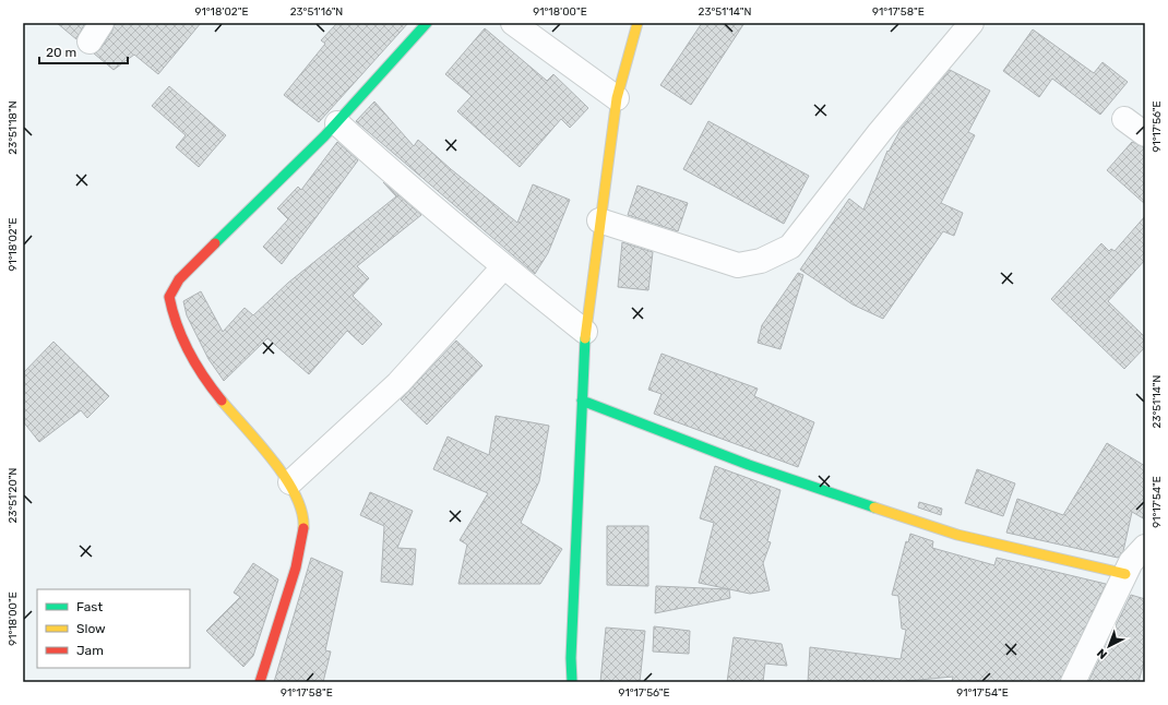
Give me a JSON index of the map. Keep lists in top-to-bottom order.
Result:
{
  "legend": ["Fast", "Slow", "Jam"],
  "scale_bar": "20 m",
  "north": "bottom left",
  "coordinates": [
    "91°18'02\"E",
    "23°51'16\"N",
    "91°18'00\"E",
    "23°51'14\"N",
    "91°17'58\"E",
    "91°17'56\"E",
    "23°51'18\"N",
    "23°51'20\"N",
    "91°17'54\"E"
  ]
}
